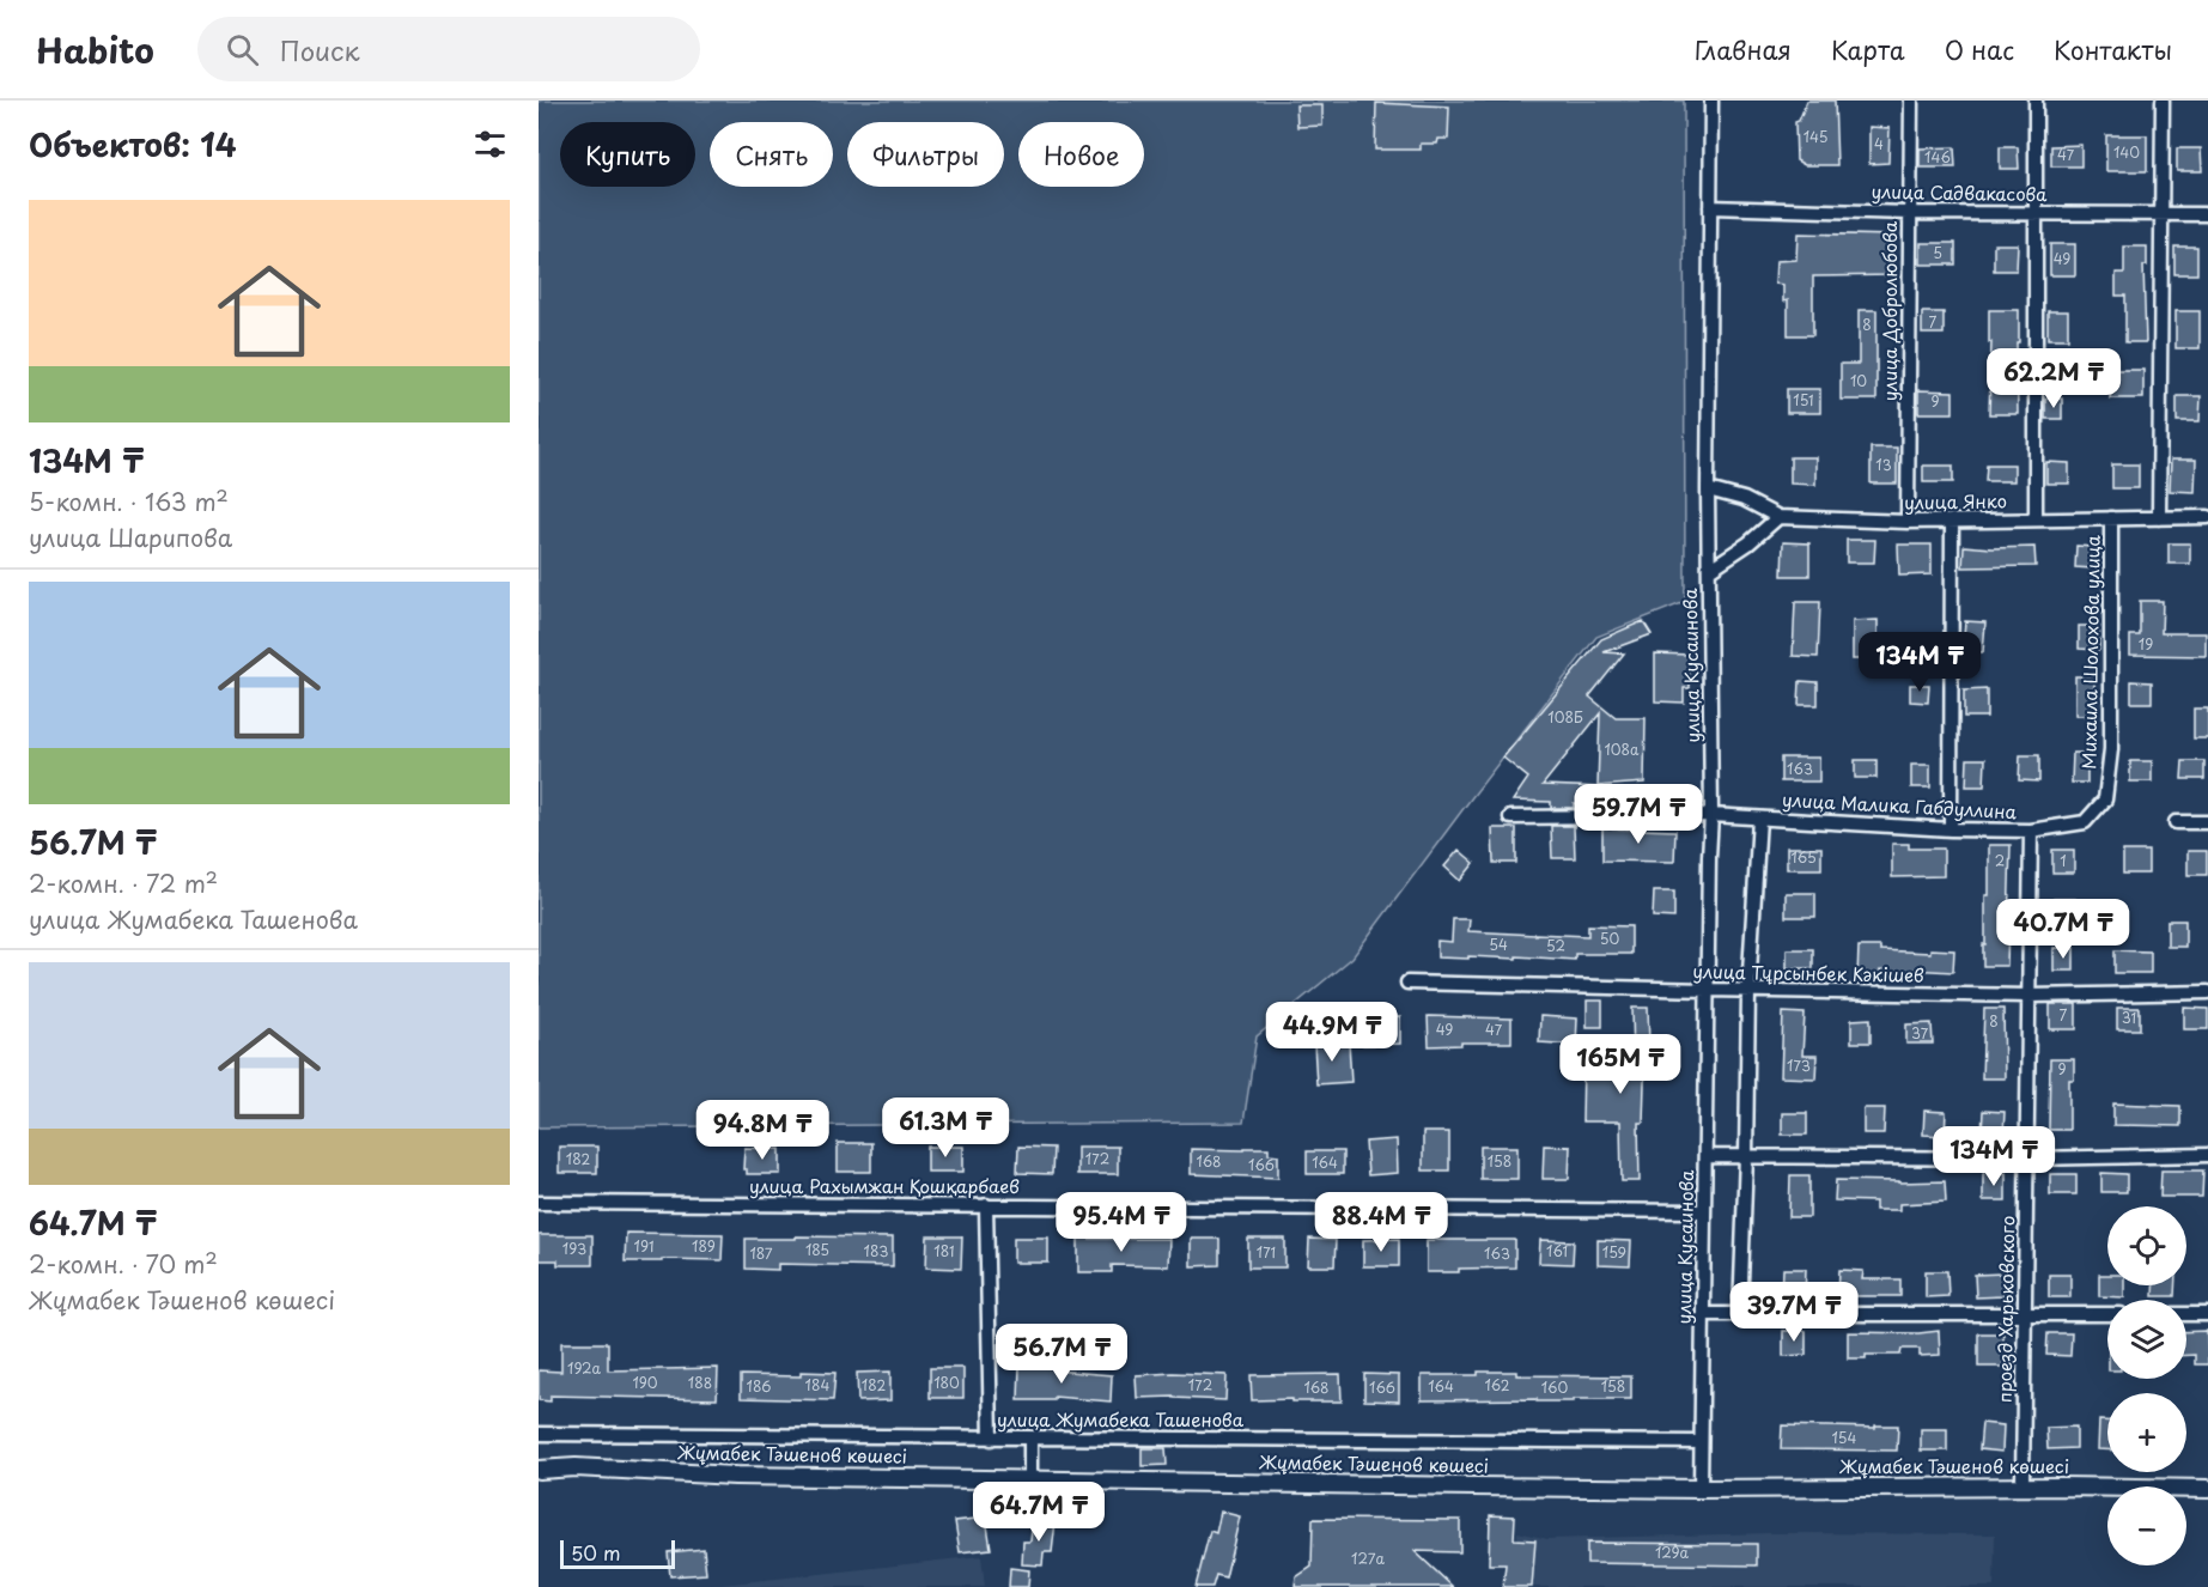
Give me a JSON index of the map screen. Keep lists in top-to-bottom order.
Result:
{
  "streets": {
    "main road": ["Жұмабек Тәшенов көшесі"],
    "street": [
      "улица Садвакасова",
      "улица Добролюбова",
      "улица Янко",
      "Михаила Шолохова улица",
      "улица Кусаинова",
      "улица Малика Габдуллина",
      "улица Тұрсынбек Кәкішев",
      "улица Рахымжан Қошқарбаев",
      "проезд Харьковского",
      "улица Жумабека Ташенова"
    ]
  },
  "crossings": [
    ["улица Садвакасова", "улица Добролюбова"],
    ["улица Садвакасова", "улица Кусаинова"],
    ["улица Добролюбова", "улица Янко"],
    ["улица Янко", "Михаила Шолохова улица"],
    ["улица Янко", "улица Кусаинова"],
    ["Михаила Шолохова улица", "улица Малика Габдуллина"],
    ["улица Кусаинова", "улица Малика Габдуллина"],
    ["улица Кусаинова", "улица Тұрсынбек Кәкішев"],
    ["улица Кусаинова", "улица Рахымжан Қошқарбаев"],
    ["улица Кусаинова", "улица Жумабека Ташенова"],
    ["улица Кусаинова", "Жұмабек Тәшенов көшесі"],
    ["улица Малика Габдуллина", "проезд Харьковского"],
    ["улица Тұрсынбек Кәкішев", "проезд Харьковского"],
    ["проезд Харьковского", "Жұмабек Тәшенов көшесі"]
  ],
  "house_numbers": [
    "145",
    "4",
    "140",
    "47",
    "146",
    "5",
    "49",
    "7",
    "8",
    "10",
    "151",
    "9",
    "13",
    "19",
    "108Б",
    "108а",
    "163",
    "165",
    "2",
    "1",
    "50",
    "54",
    "52",
    "7",
    "31",
    "8",
    "49",
    "47",
    "37",
    "173",
    "9",
    "182",
    "172",
    "168",
    "158",
    "164",
    "166",
    "191",
    "189",
    "193",
    "185",
    "183",
    "181",
    "161",
    "171",
    "159",
    "187",
    "163",
    "192а",
    "190",
    "188",
    "180",
    "184",
    "182",
    "172",
    "162",
    "186",
    "164",
    "158",
    "168",
    "166",
    "160",
    "154",
    "129а",
    "127а"
  ],
  "scale_bar": "50 m",
  "page": {
    "header": "Habito",
    "search": "Поиск",
    "nav": [
      "Главная",
      "Карта",
      "О нас",
      "Контакты"
    ],
    "heading": "Объектов: 14",
    "chip": [
      "Купить",
      "Снять",
      "Фильтры",
      "Новое"
    ],
    "list": [
      {
        "name": "134M ₸",
        "note": "5-комн. · 163 m² · улица Шарипова"
      },
      {
        "name": "56.7M ₸",
        "note": "2-комн. · 72 m² · улица Жумабека Ташенова"
      },
      {
        "name": "64.7M ₸",
        "note": "2-комн. · 70 m² · Жұмабек Тәшенов көшесі"
      }
    ],
    "price": [
      "62.2M ₸",
      "134M ₸",
      "59.7M ₸",
      "40.7M ₸",
      "44.9M ₸",
      "165M ₸",
      "61.3M ₸",
      "94.8M ₸",
      "134M ₸",
      "95.4M ₸",
      "88.4M ₸",
      "39.7M ₸",
      "56.7M ₸",
      "64.7M ₸"
    ],
    "map_buttons": ["+", "−"],
    "scale": "50 m"
  }
}
